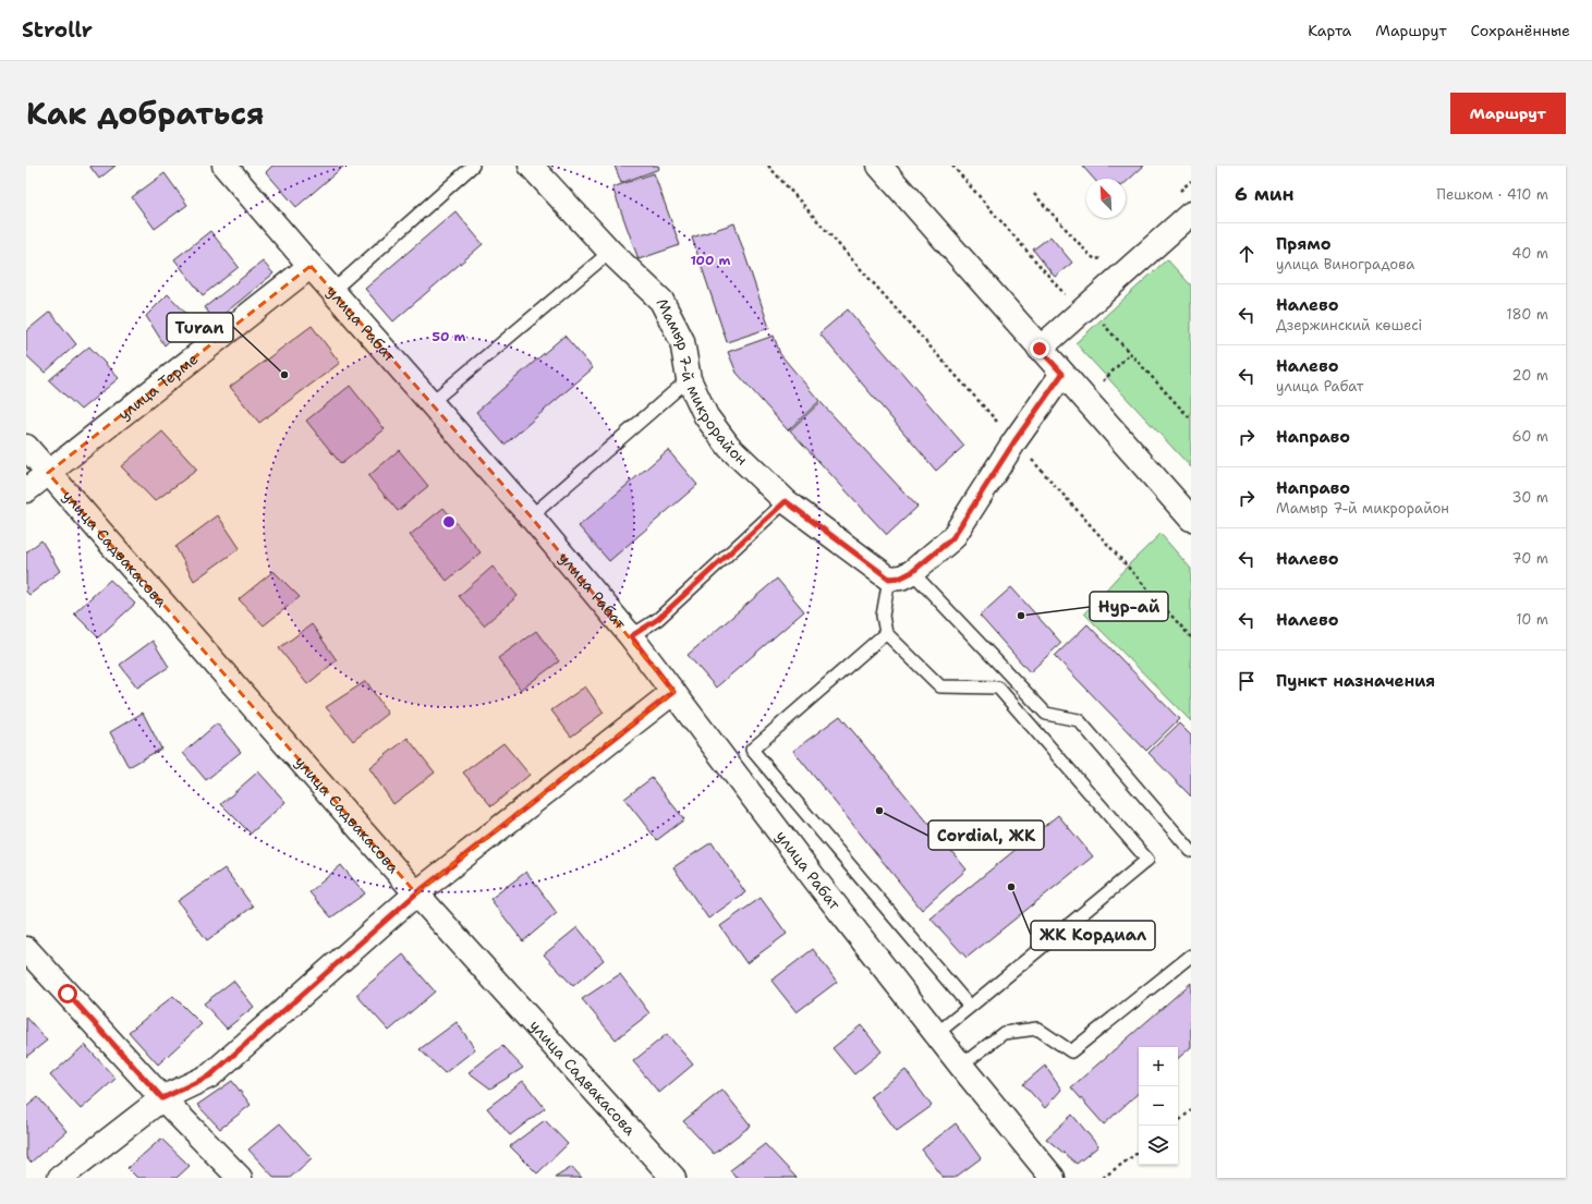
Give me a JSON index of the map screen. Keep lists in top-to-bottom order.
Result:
{
  "streets": {
    "street": [
      "улица Рабат",
      "Мамыр 7-й микрорайон",
      "улица Терме",
      "улица Садвакасова"
    ]
  },
  "crossings": [
    ["улица Рабат", "улица Терме"],
    ["улица Терме", "улица Садвакасова"]
  ],
  "places": [
    "Turan",
    "Нур-ай",
    "Cordial, ЖК",
    "ЖК Кордиал"
  ],
  "north": "top left",
  "page": {
    "header": "Strollr",
    "nav": ["Карта", "Маршрут", "Сохранённые"],
    "title": "Как добраться",
    "buttons": "Маршрут",
    "heading": ["6 мин", "Пешком · 410 m"],
    "list": [
      ["Прямо", "улица Виноградова", "40 m"],
      ["Налево", "Дзержинский көшесі", "180 m"],
      ["Налево", "улица Рабат", "20 m"],
      ["Направо", "60 m"],
      ["Направо", "Мамыр 7-й микрорайон", "30 m"],
      ["Налево", "70 m"],
      ["Налево", "10 m"],
      "Пункт назначения"
    ],
    "map_buttons": ["+", "−"]
  },
  "rings": ["100 m", "50 m"]
}
